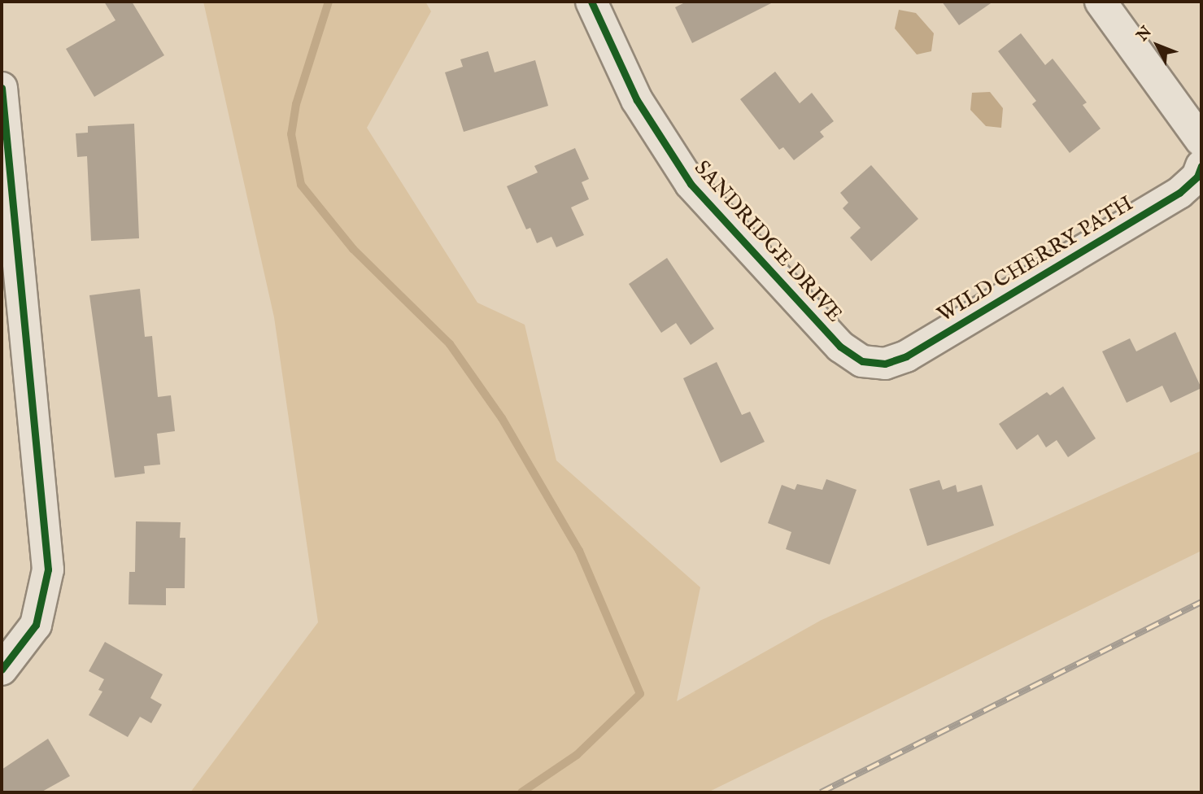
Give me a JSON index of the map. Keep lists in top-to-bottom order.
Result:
{
  "streets": {
    "street": ["SANDRIDGE DRIVE", "WILD CHERRY PATH"]
  },
  "crossings": [
    ["SANDRIDGE DRIVE", "WILD CHERRY PATH"]
  ],
  "north": "top left"
}
